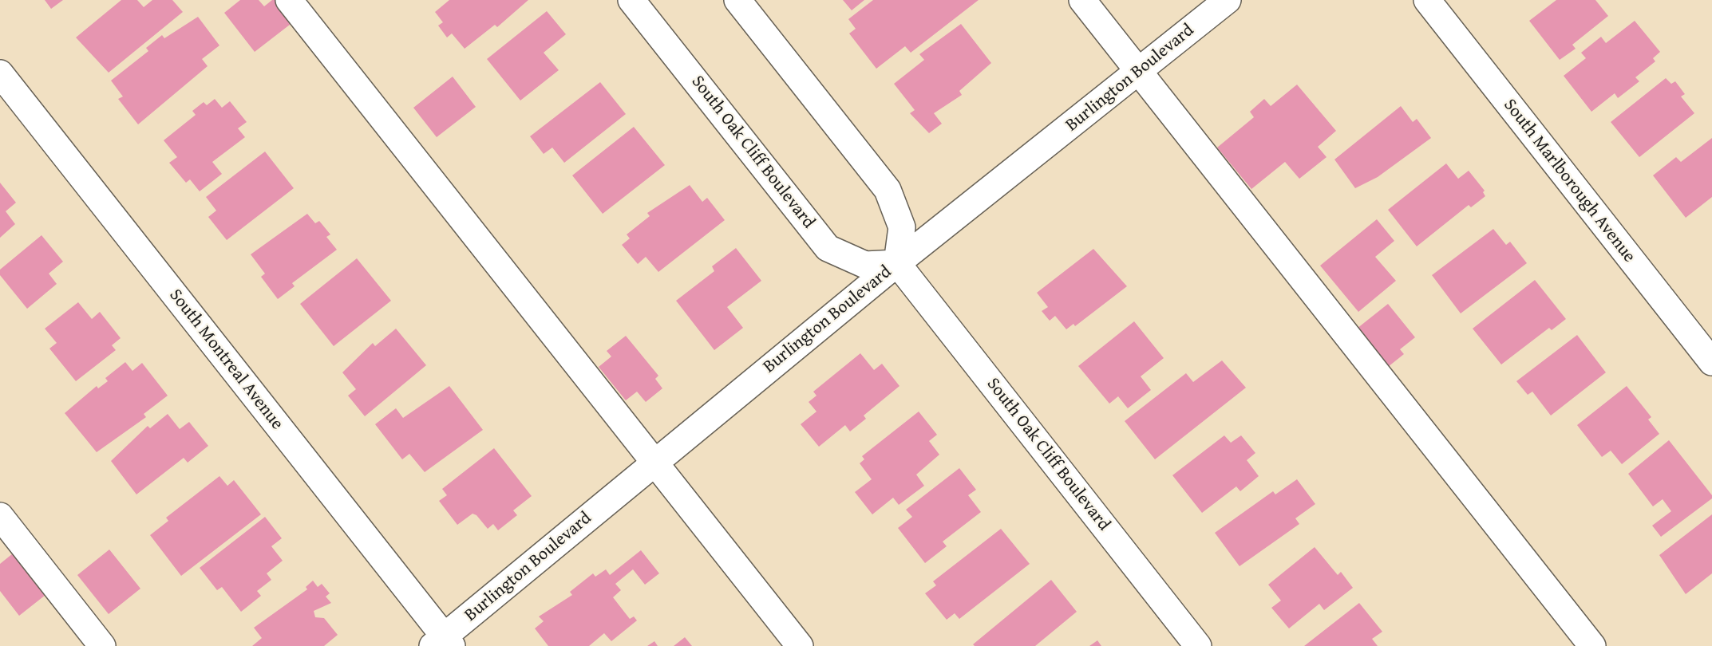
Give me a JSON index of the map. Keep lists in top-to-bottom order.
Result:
{
  "streets": {
    "street": [
      "Burlington Boulevard",
      "South Oak Cliff Boulevard",
      "South Marlborough Avenue",
      "South Montreal Avenue"
    ]
  },
  "crossings": [
    ["Burlington Boulevard", "South Oak Cliff Boulevard"],
    ["Burlington Boulevard", "South Montreal Avenue"]
  ]
}
